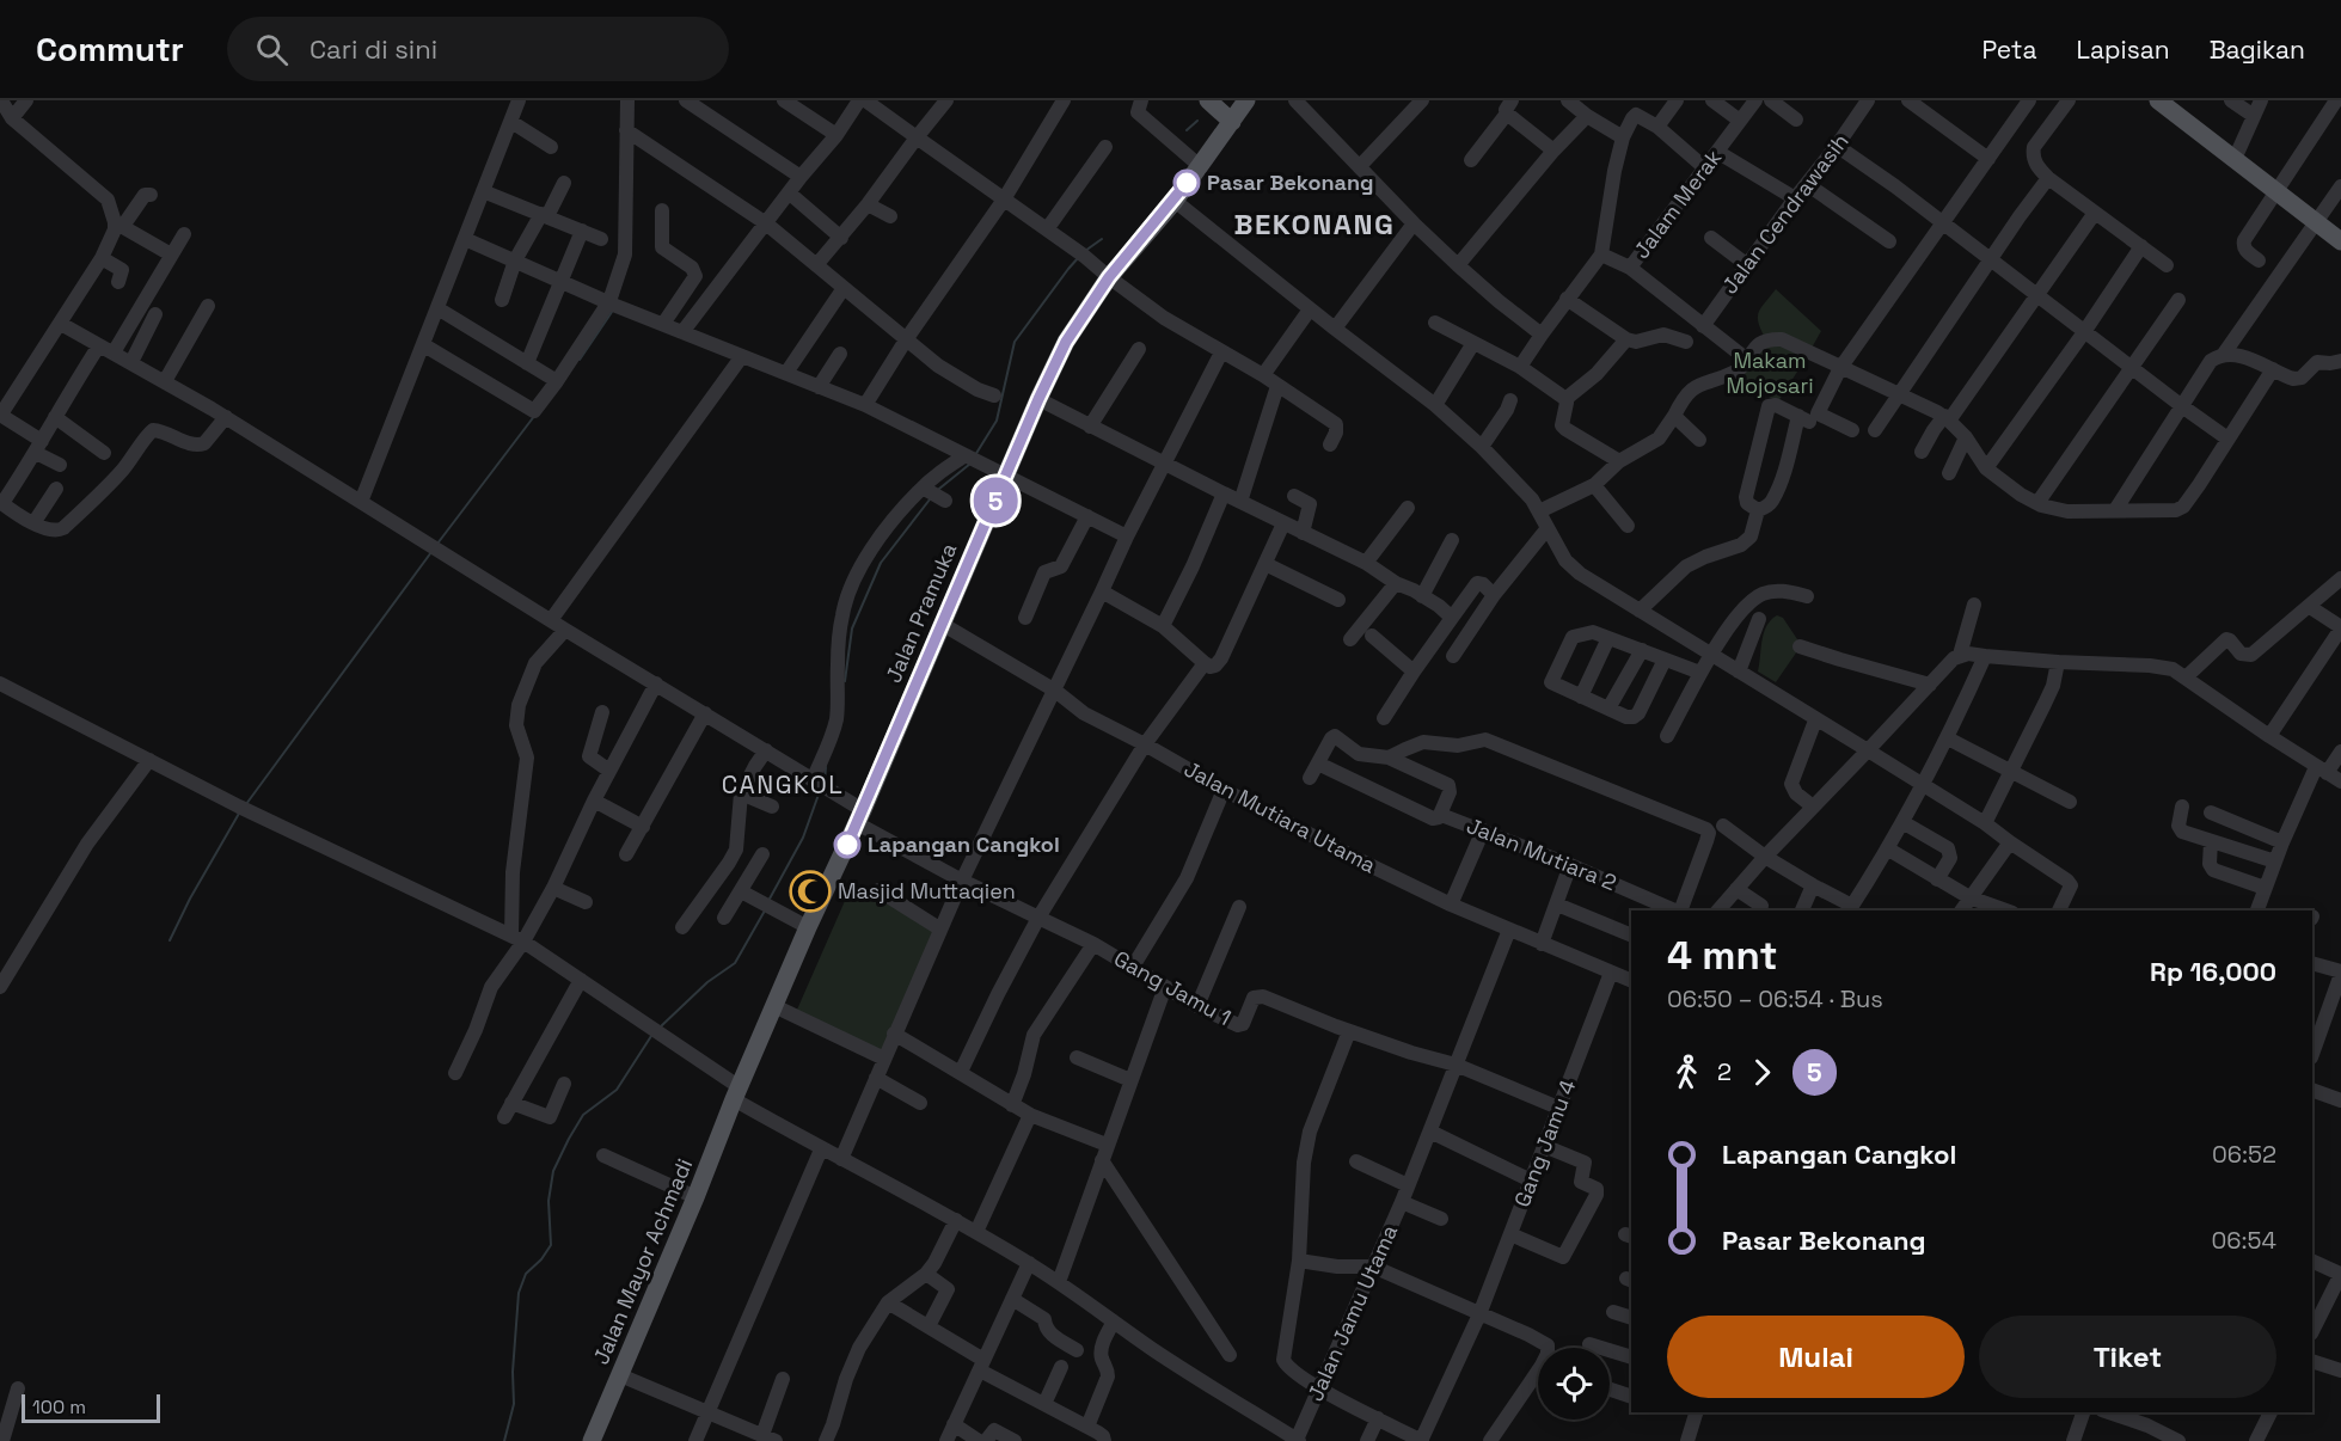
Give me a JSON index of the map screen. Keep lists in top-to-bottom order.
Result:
{
  "streets": {
    "main road": ["Jalan Pramuka", "Jalan Mayor Achmadi"],
    "street": [
      "Jalam Merak",
      "Jalan Cendrawasih",
      "Jalan Mutiara Utama",
      "Jalan Mutiara 2",
      "Gang Jamu 1",
      "Gang Jamu 4",
      "Jalan Jamu Utama"
    ]
  },
  "crossings": [
    ["Jalam Merak", "Jalan Cendrawasih"],
    ["Jalan Pramuka", "Jalan Mutiara Utama"],
    ["Jalan Pramuka", "Gang Jamu 1"],
    ["Jalan Pramuka", "Jalan Mayor Achmadi"],
    ["Jalan Mutiara Utama", "Gang Jamu 4"],
    ["Jalan Mutiara Utama", "Jalan Jamu Utama"],
    ["Gang Jamu 1", "Gang Jamu 4"],
    ["Gang Jamu 1", "Jalan Jamu Utama"]
  ],
  "districts": ["BEKONANG", "CANGKOL"],
  "parks": ["Makam Mojosari"],
  "places": {
    "other": ["Pasar Bekonang", "Lapangan Cangkol"],
    "mosque": ["Masjid Muttaqien"]
  },
  "lines": ["bus line 5"],
  "scale_bar": "100 m",
  "page": {
    "header": "Commutr",
    "search": "Cari di sini",
    "nav": ["Peta", "Lapisan", "Bagikan"],
    "on_map": "5",
    "heading": ["4 mnt", "06:50 – 06:54 · Bus", "Rp 16,000"],
    "legs": ["2", "5"],
    "list": [
      {
        "name": "Lapangan Cangkol",
        "value": "06:52"
      },
      {
        "name": "Pasar Bekonang",
        "value": "06:54"
      }
    ],
    "buttons": ["Mulai", "Tiket"],
    "scale": "100 m"
  }
}
